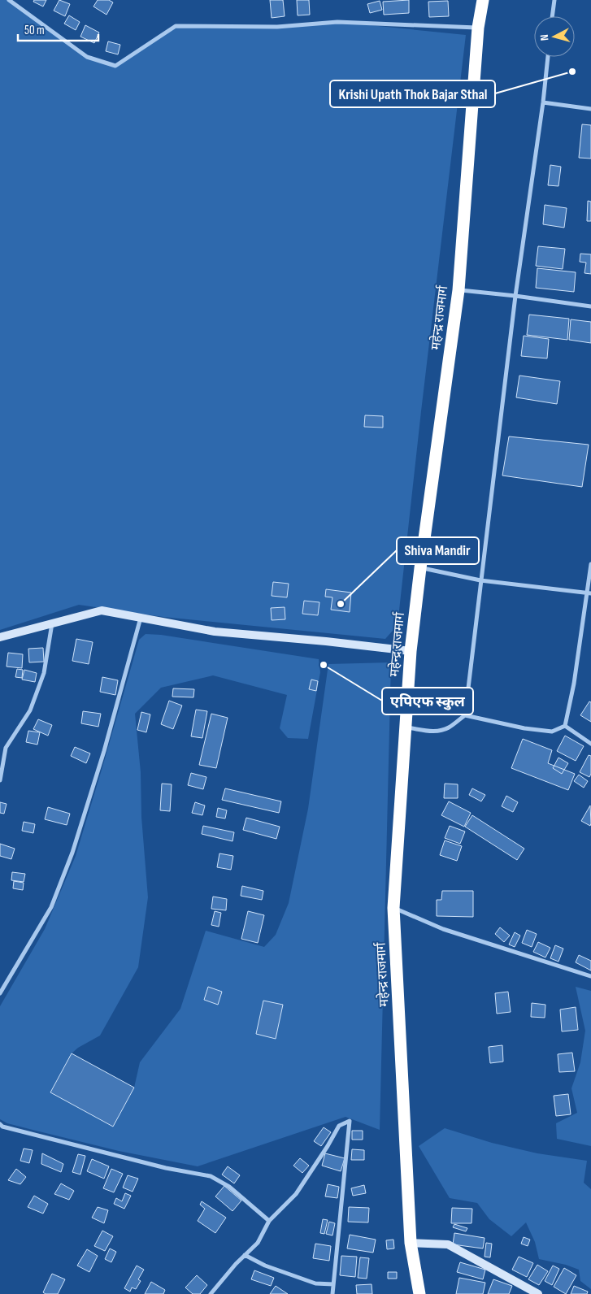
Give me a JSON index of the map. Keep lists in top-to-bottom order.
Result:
{
  "streets": {
    "highway": ["महेन्द्र राजमार्ग"]
  },
  "places": ["Krishi Upath Thok Bajar Sthal", "Shiva Mandir", "एपिएफ स्कुल"],
  "scale_bar": "50 m",
  "north": "left"
}
